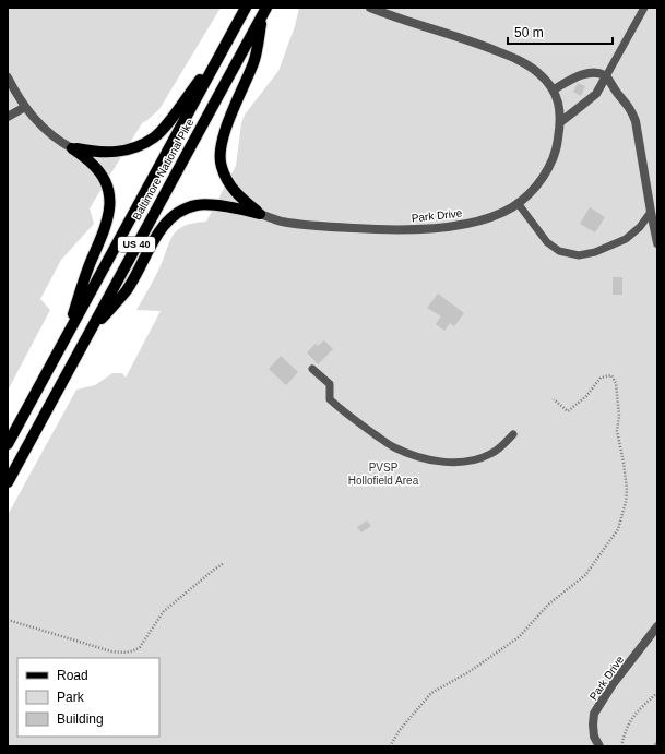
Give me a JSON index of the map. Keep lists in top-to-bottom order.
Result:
{
  "streets": {
    "main road": ["Baltimore National Pike", "US 40"],
    "street": ["Park Drive"]
  },
  "parks": ["PVSP Hollofield Area"],
  "legend": ["Road", "Park", "Building"],
  "scale_bar": "50 m"
}
